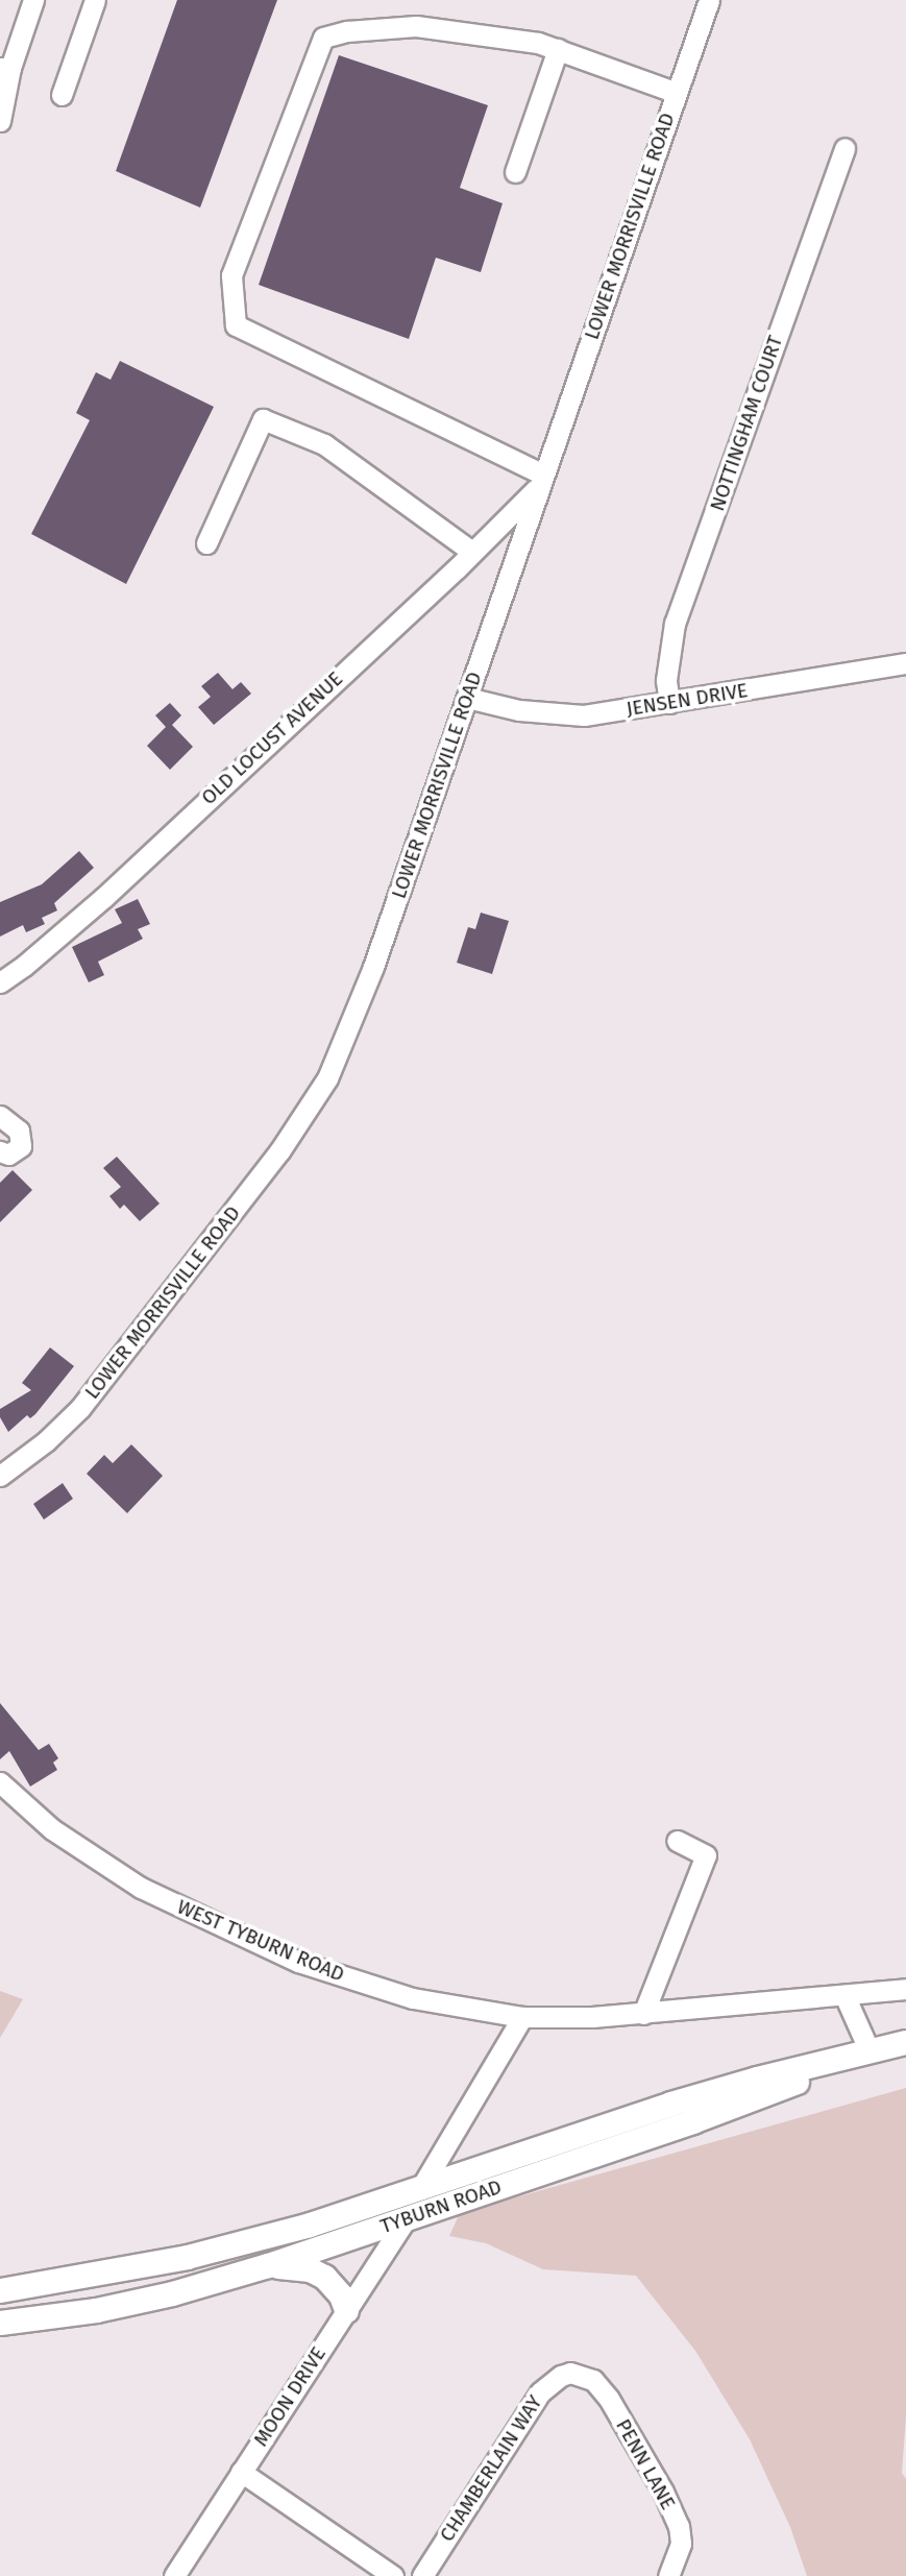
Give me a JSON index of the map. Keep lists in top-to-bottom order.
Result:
{
  "streets": {
    "main road": ["TYBURN ROAD"],
    "street": [
      "LOWER MORRISVILLE ROAD",
      "NOTTINGHAM COURT",
      "JENSEN DRIVE",
      "OLD LOCUST AVENUE",
      "WEST TYBURN ROAD",
      "MOON DRIVE",
      "PENN LANE",
      "CHAMBERLAIN WAY"
    ]
  },
  "crossings": [
    ["LOWER MORRISVILLE ROAD", "JENSEN DRIVE"],
    ["LOWER MORRISVILLE ROAD", "OLD LOCUST AVENUE"],
    ["NOTTINGHAM COURT", "JENSEN DRIVE"],
    ["TYBURN ROAD", "MOON DRIVE"],
    ["PENN LANE", "CHAMBERLAIN WAY"]
  ]
}
